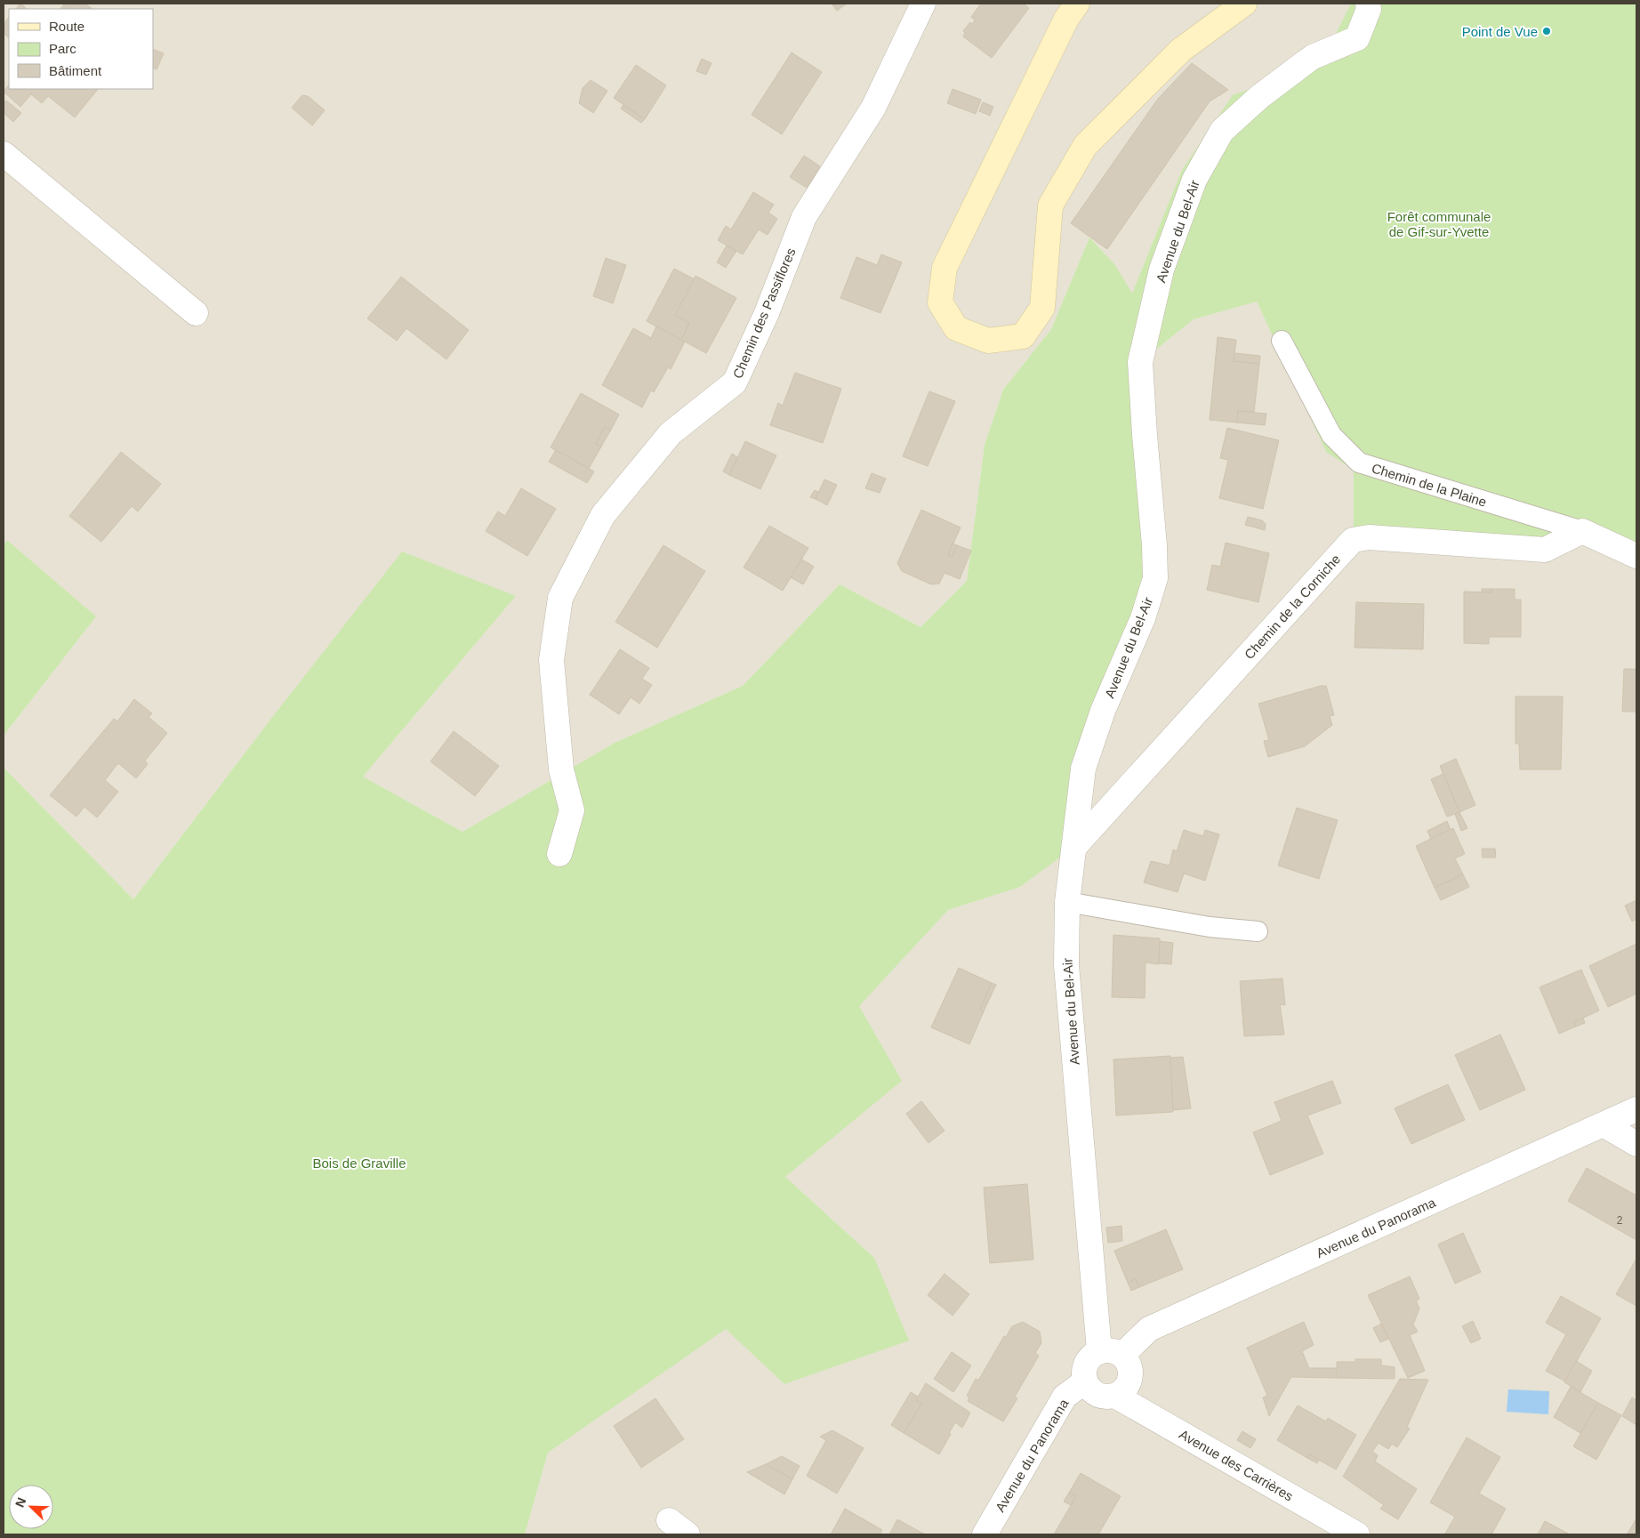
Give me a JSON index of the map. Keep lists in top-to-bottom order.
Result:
{
  "streets": {
    "street": [
      "Avenue du Bel-Air",
      "Chemin des Passiflores",
      "Chemin de la Plaine",
      "Chemin de la Corniche",
      "Avenue du Panorama",
      "Avenue des Carrières"
    ]
  },
  "crossings": [
    ["Avenue du Bel-Air", "Chemin de la Corniche"],
    ["Avenue du Bel-Air", "Avenue du Panorama"],
    ["Avenue du Bel-Air", "Avenue des Carrières"],
    ["Chemin de la Plaine", "Chemin de la Corniche"],
    ["Avenue du Panorama", "Avenue des Carrières"]
  ],
  "parks": ["Forêt communale de Gif-sur-Yvette", "Bois de Graville"],
  "places": ["Point de Vue"],
  "house_numbers": ["2"],
  "legend": ["Route", "Parc", "Bâtiment"],
  "north": "top left"
}
